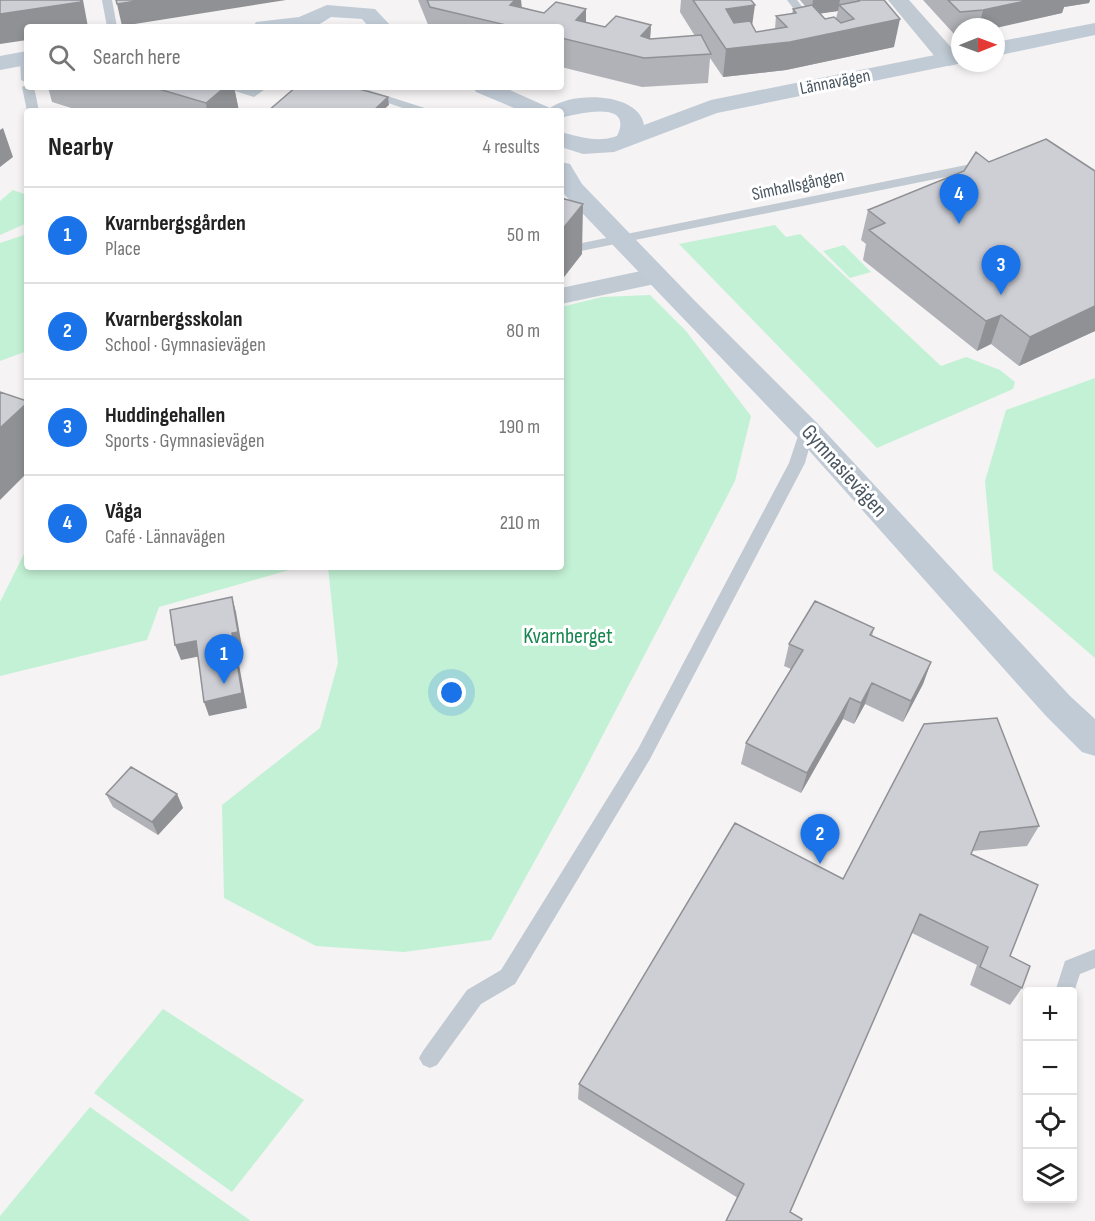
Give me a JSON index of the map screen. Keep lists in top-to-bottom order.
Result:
{
  "streets": {
    "street": ["Lännavägen", "Gymnasievägen"],
    "lane": ["Simhallsgången"]
  },
  "crossings": [
    ["Simhallsgången", "Gymnasievägen"]
  ],
  "parks": ["Kvarnberget"],
  "north": "right",
  "page": {
    "search": "Search here",
    "heading": ["Nearby", "4 results"],
    "pins": [
      "4",
      "3",
      "1",
      "2"
    ],
    "list": [
      {
        "mark": "1",
        "name": "Kvarnbergsgården",
        "note": "Place",
        "value": "50 m"
      },
      {
        "mark": "2",
        "name": "Kvarnbergsskolan",
        "note": "School · Gymnasievägen",
        "value": "80 m"
      },
      {
        "mark": "3",
        "name": "Huddingehallen",
        "note": "Sports · Gymnasievägen",
        "value": "190 m"
      },
      {
        "mark": "4",
        "name": "Våga",
        "note": "Café · Lännavägen",
        "value": "210 m"
      }
    ],
    "map_buttons": ["+", "−"]
  }
}
